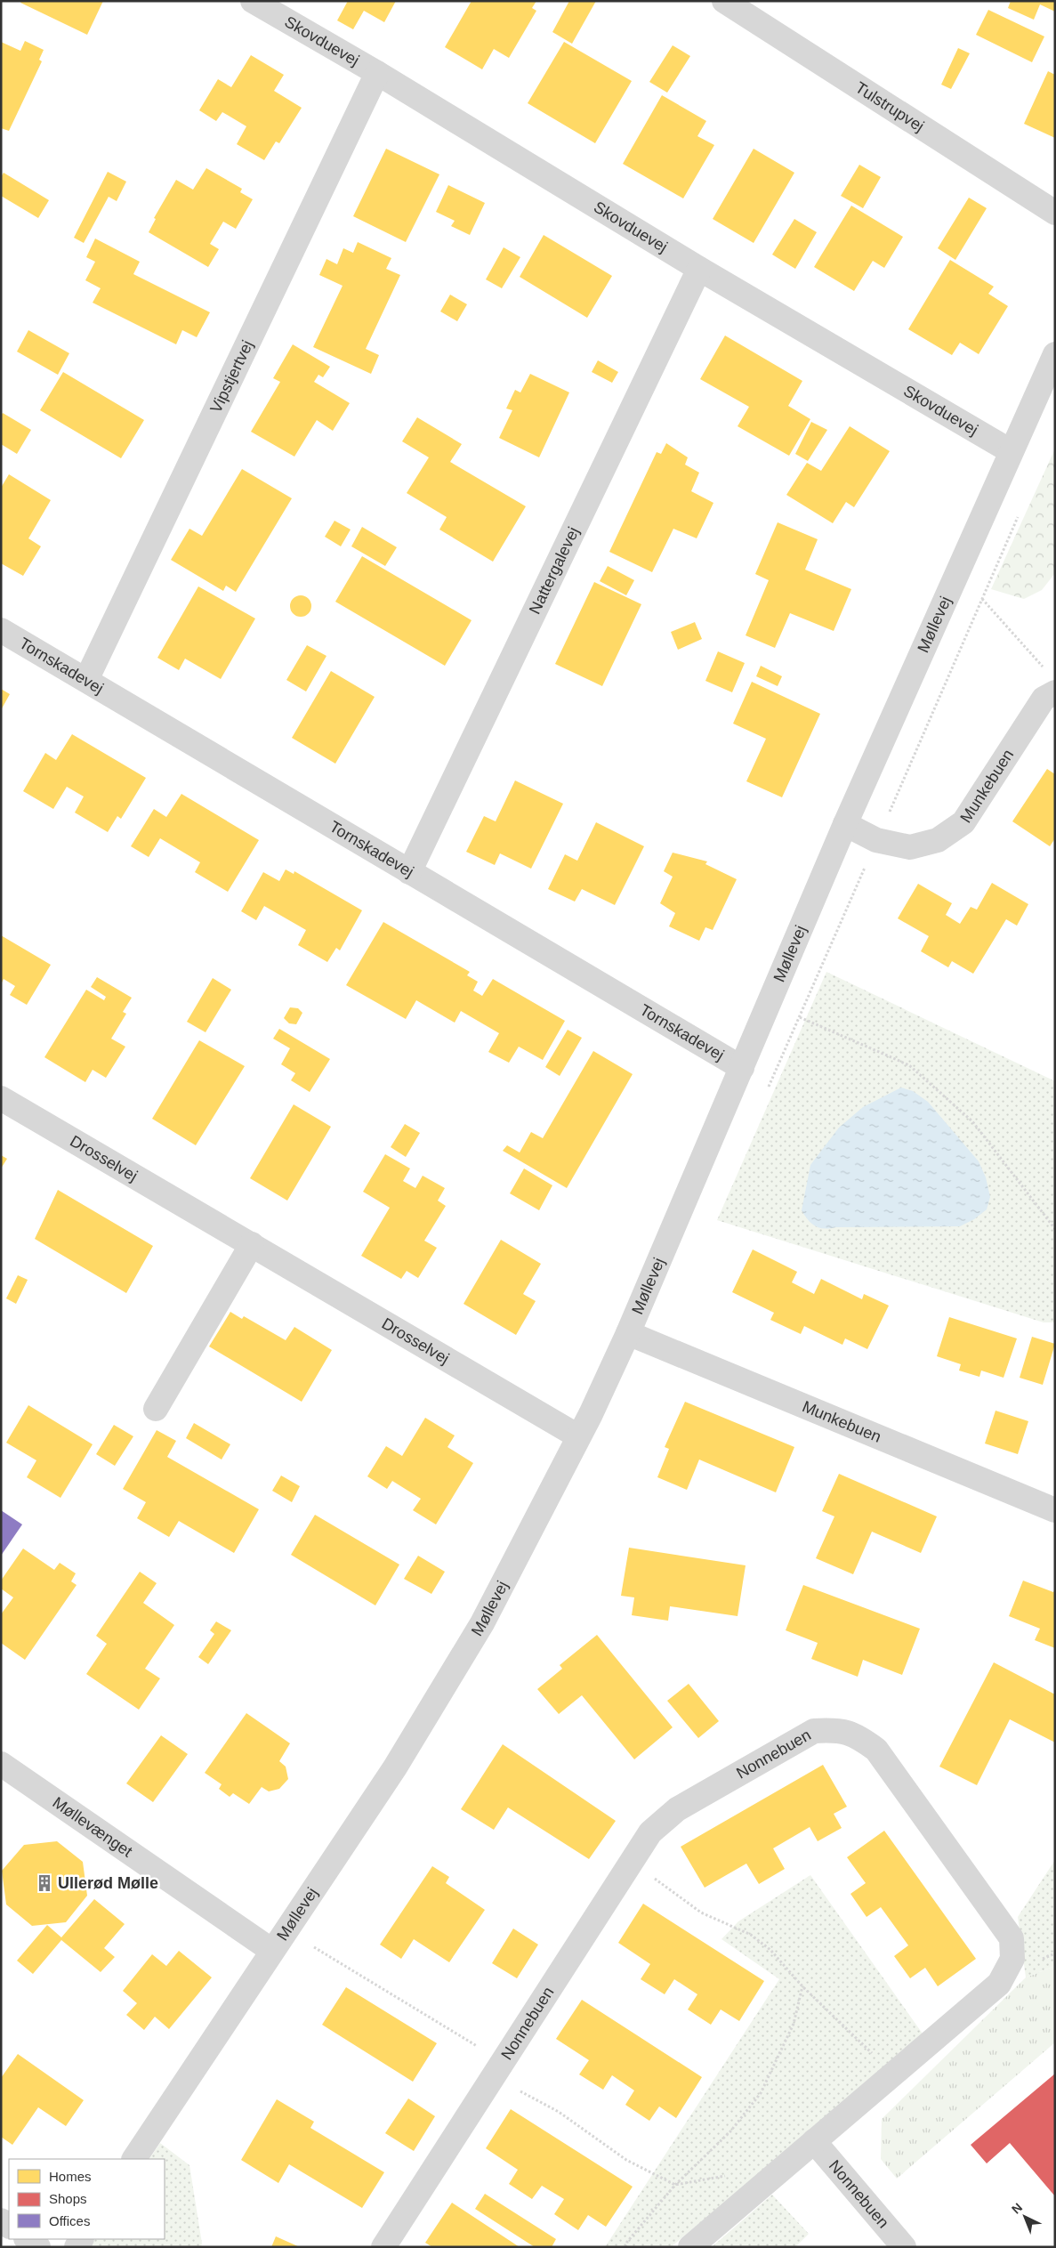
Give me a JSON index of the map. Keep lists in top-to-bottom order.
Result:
{
  "streets": {
    "street": [
      "Skovduevej",
      "Tulstrupvej",
      "Vipstjertvej",
      "Nattergalevej",
      "Møllevej",
      "Tornskadevej",
      "Munkebuen",
      "Drosselvej",
      "Nonnebuen",
      "Møllevænget"
    ]
  },
  "crossings": [
    ["Skovduevej", "Vipstjertvej"],
    ["Skovduevej", "Nattergalevej"],
    ["Skovduevej", "Møllevej"],
    ["Vipstjertvej", "Tornskadevej"],
    ["Nattergalevej", "Tornskadevej"],
    ["Møllevej", "Tornskadevej"],
    ["Møllevej", "Munkebuen"],
    ["Møllevej", "Drosselvej"],
    ["Møllevej", "Møllevænget"]
  ],
  "places": {
    "building": ["Ullerød Mølle"]
  },
  "legend": ["Homes", "Shops", "Offices"],
  "north": "top left"
}
